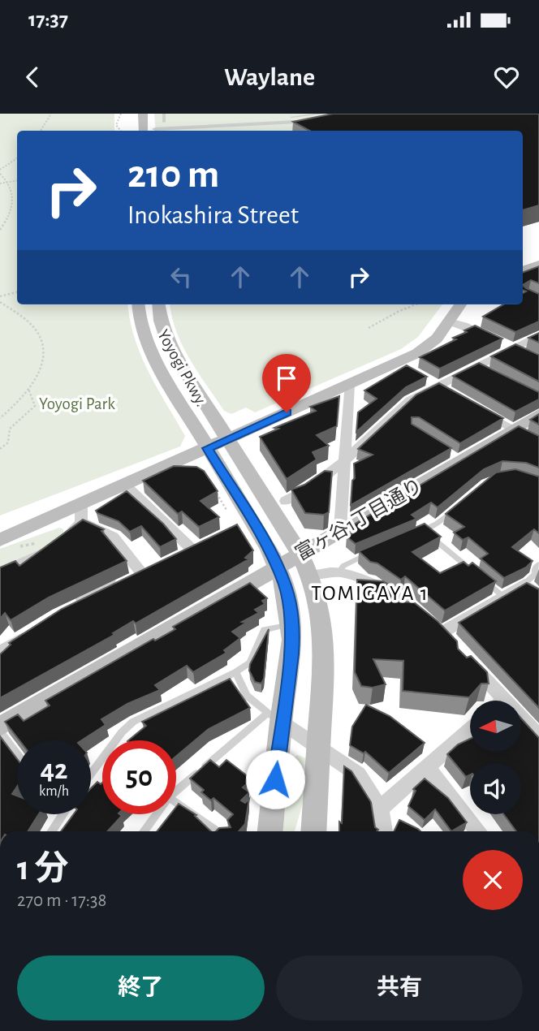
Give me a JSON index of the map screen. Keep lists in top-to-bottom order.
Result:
{
  "streets": {
    "main road": ["Yoyogi Pkwy.", "富ヶ谷1丁目通り"]
  },
  "crossings": [
    ["Yoyogi Pkwy.", "富ヶ谷1丁目通り"]
  ],
  "districts": ["TOMIGAYA 1"],
  "parks": ["Yoyogi Park"],
  "north": "left",
  "page": {
    "status": "17:37",
    "header": "Waylane",
    "turn": ["210 m", "Inokashira Street"],
    "speed": "42 km/h",
    "limit": "50",
    "heading": ["1 分", "270 m · 17:38"],
    "buttons": ["終了", "共有"]
  }
}
